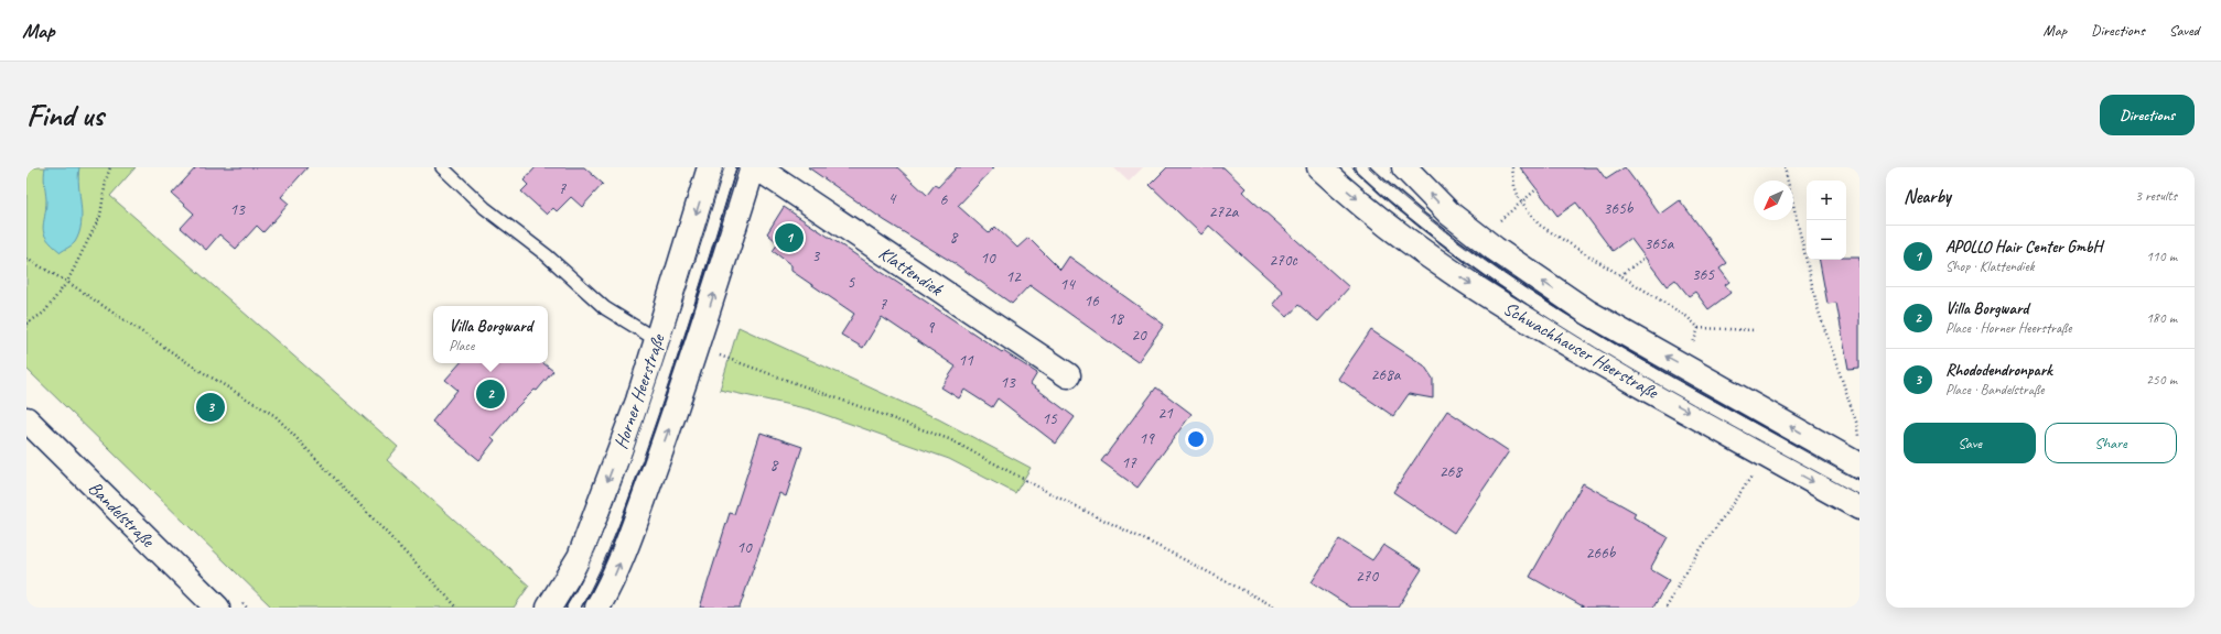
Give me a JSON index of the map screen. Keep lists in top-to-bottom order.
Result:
{
  "streets": {
    "main road": [
      "Klattendiek",
      "Schwachhauser Heerstraße",
      "Horner Heerstraße",
      "Bandelstraße"
    ]
  },
  "house_numbers": [
    "7",
    "4",
    "6",
    "365b",
    "13",
    "272a",
    "8",
    "365a",
    "3",
    "10",
    "270c",
    "365",
    "12",
    "5",
    "14",
    "16",
    "7",
    "18",
    "9",
    "20",
    "11",
    "268a",
    "13",
    "21",
    "15",
    "19",
    "17",
    "8",
    "268",
    "10",
    "266b",
    "270"
  ],
  "north": "bottom left",
  "page": {
    "header": "Map",
    "nav": ["Map", "Directions", "Saved"],
    "buttons": [
      "Directions",
      ["Save", "Share"]
    ],
    "title": "Find us",
    "heading": ["Nearby", "3 results"],
    "map_buttons": ["+", "−"],
    "pins": ["1", "2", "3"],
    "list": [
      {
        "mark": "1",
        "name": "APOLLO Hair Center GmbH",
        "note": "Shop · Klattendiek",
        "value": "110 m"
      },
      {
        "mark": "2",
        "name": "Villa Borgward",
        "note": "Place · Horner Heerstraße",
        "value": "180 m"
      },
      {
        "mark": "3",
        "name": "Rhododendronpark",
        "note": "Place · Bandelstraße",
        "value": "250 m"
      }
    ],
    "popup": ["Villa Borgward", "Place"]
  }
}
